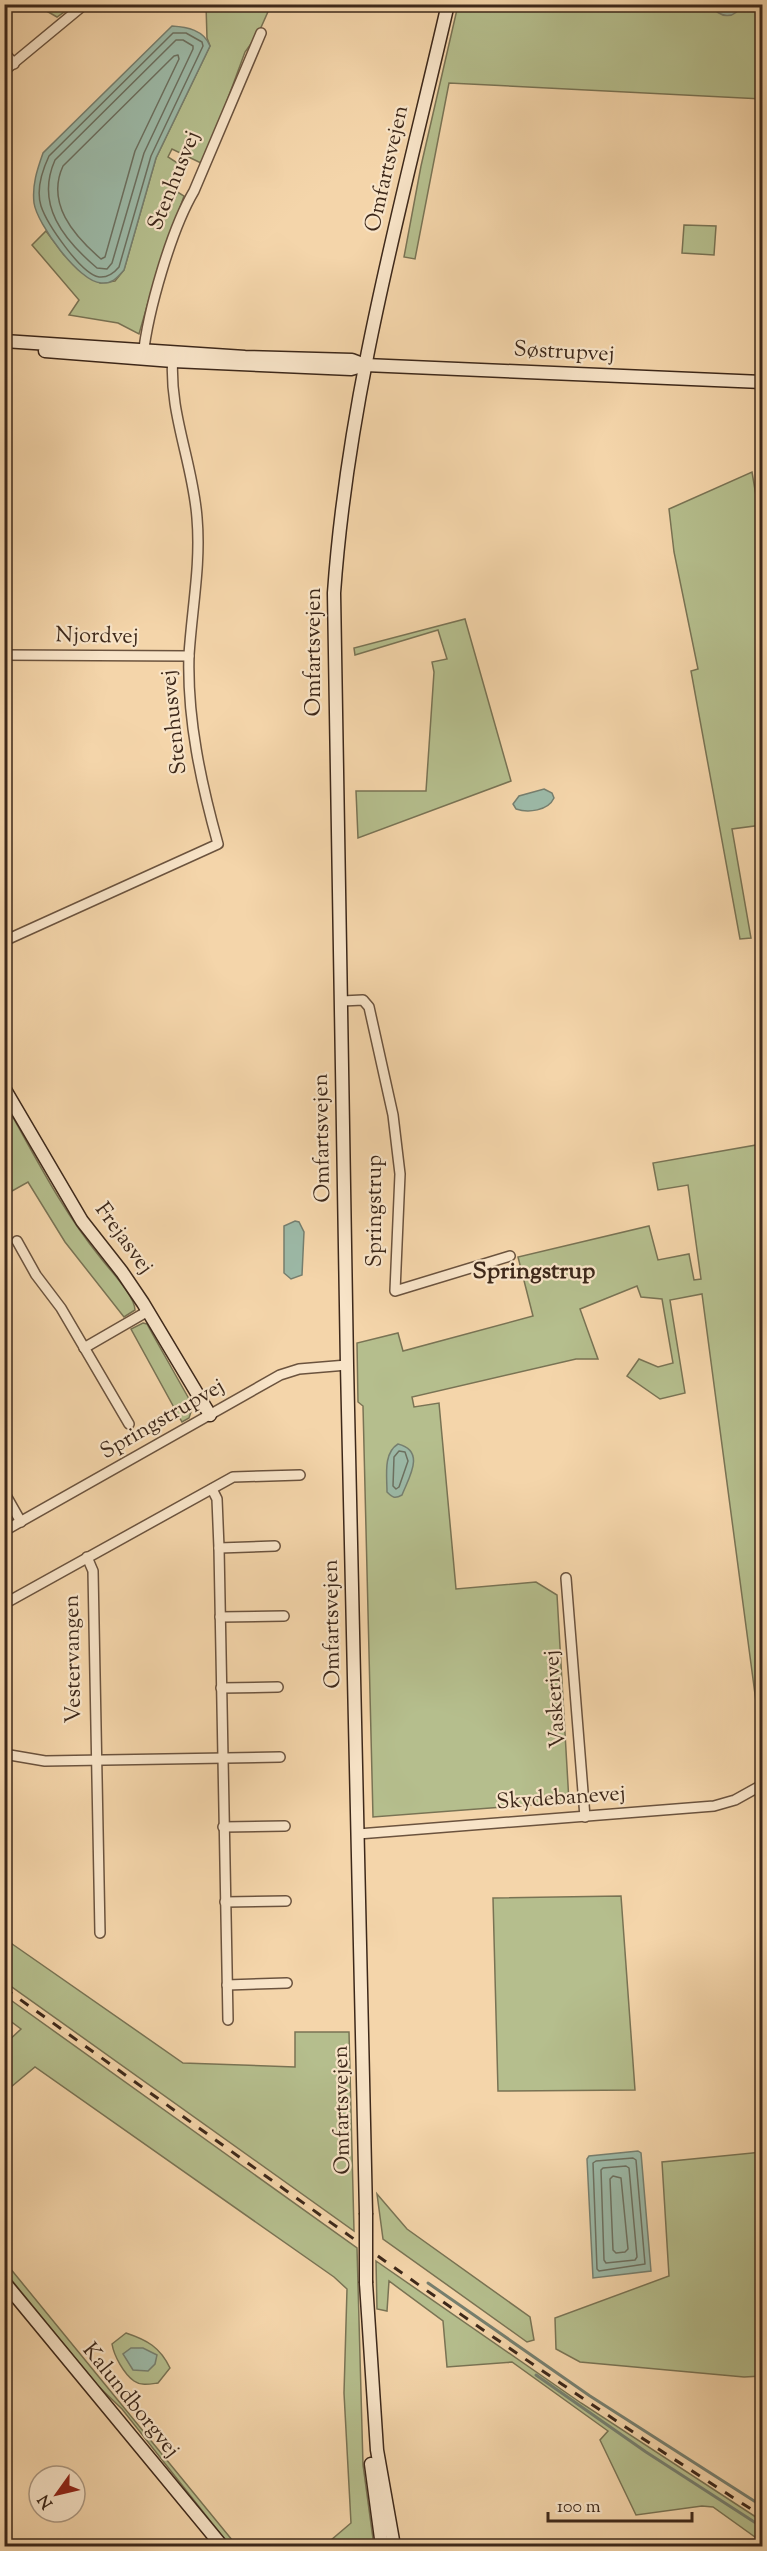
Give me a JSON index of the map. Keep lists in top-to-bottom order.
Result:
{
  "streets": {
    "main road": [
      "Omfartsvejen",
      "Søstrupvej",
      "Frejasvej",
      "Kalundborgvej"
    ],
    "street": [
      "Stenhusvej",
      "Njordvej",
      "Springstrup",
      "Springstrupvej",
      "Vestervangen",
      "Vaskerivej",
      "Skydebanevej"
    ]
  },
  "crossings": [
    ["Omfartsvejen", "Søstrupvej"],
    ["Omfartsvejen", "Springstrup"],
    ["Omfartsvejen", "Springstrupvej"],
    ["Omfartsvejen", "Skydebanevej"],
    ["Stenhusvej", "Njordvej"],
    ["Frejasvej", "Springstrupvej"],
    ["Vaskerivej", "Skydebanevej"]
  ],
  "districts": ["Springstrup"],
  "scale_bar": "100 m",
  "north": "bottom left"
}
